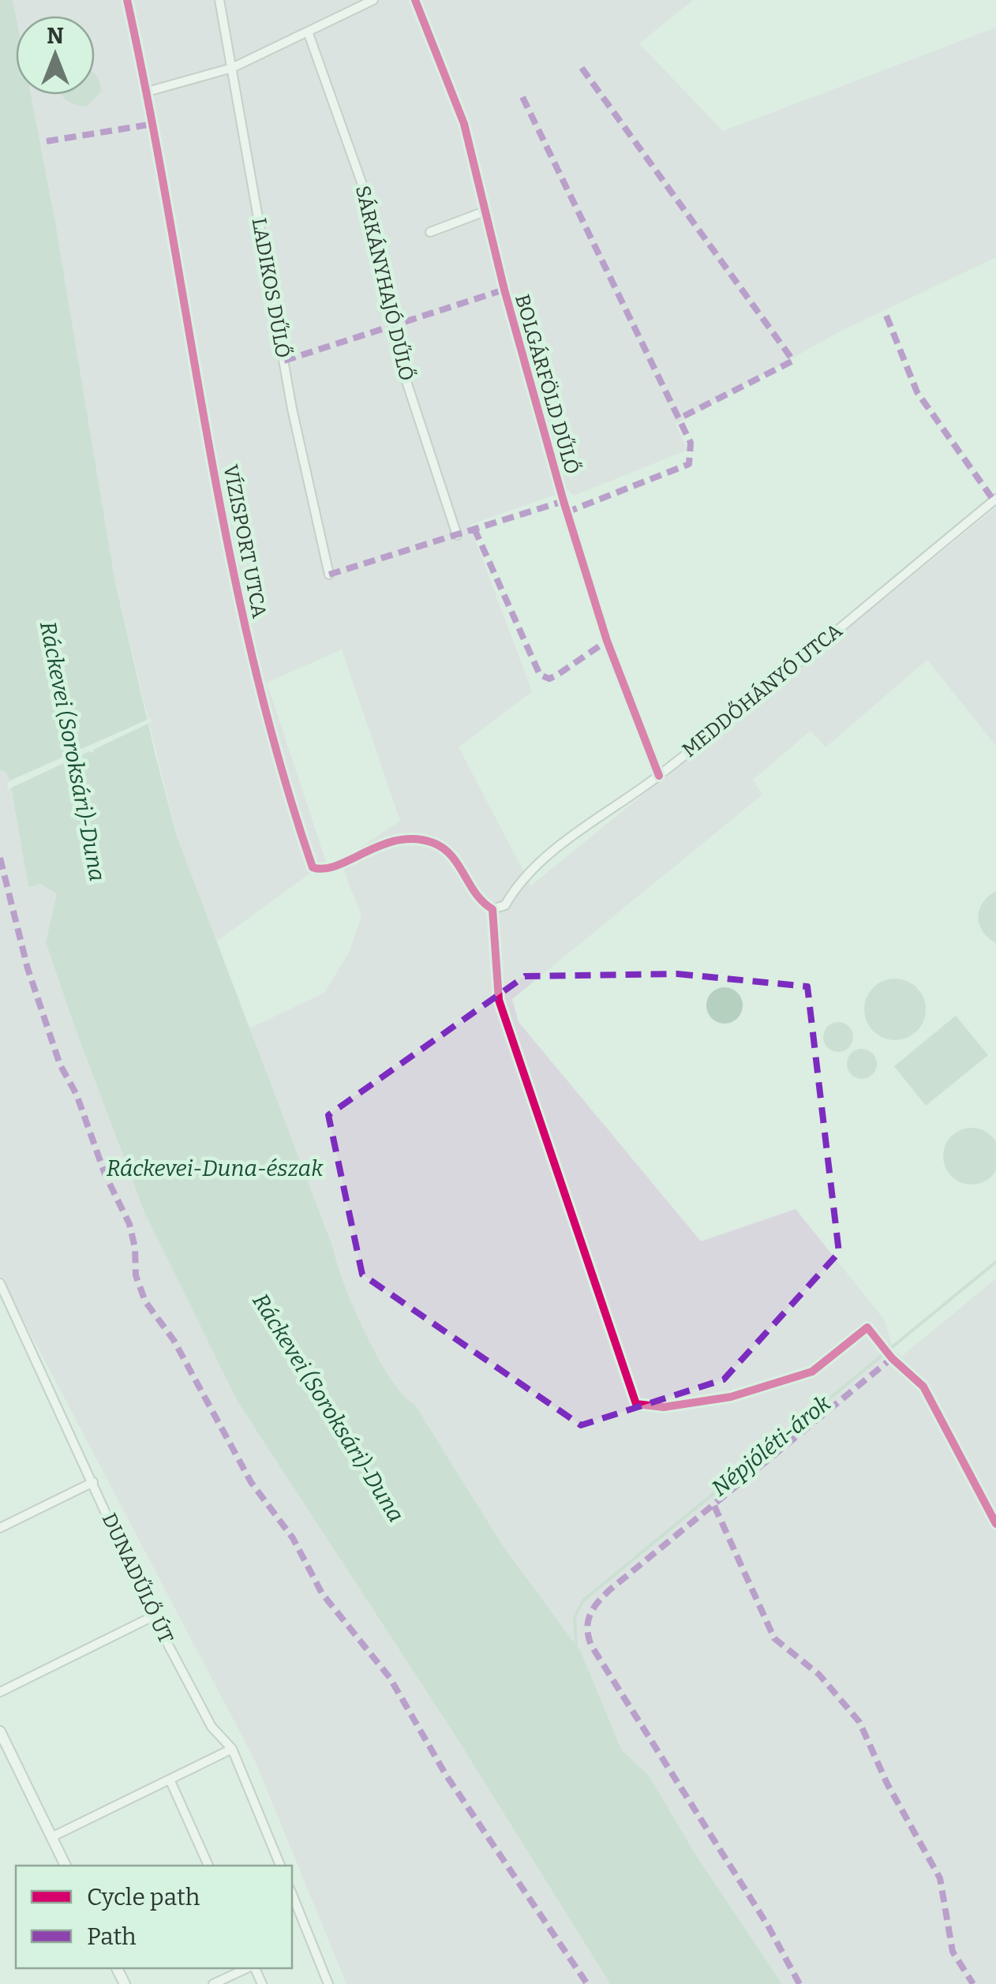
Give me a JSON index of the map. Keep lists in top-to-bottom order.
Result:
{
  "streets": {
    "street": [
      "SÁRKÁNYHAJÓ DŰLŐ",
      "LADIKOS DŰLŐ",
      "BOLGÁRFÖLD DŰLŐ",
      "VÍZISPORT UTCA",
      "MEDDŐHÁNYÓ UTCA",
      "DUNADŰLŐ ÚT"
    ]
  },
  "crossings": [
    ["BOLGÁRFÖLD DŰLŐ", "MEDDŐHÁNYÓ UTCA"],
    ["VÍZISPORT UTCA", "MEDDŐHÁNYÓ UTCA"]
  ],
  "water": ["Ráckevei (Soroksári)-Duna", "Ráckevei-Duna-észak", "Népjóléti-árok"],
  "legend": ["Cycle path", "Path"],
  "north": "top"
}
